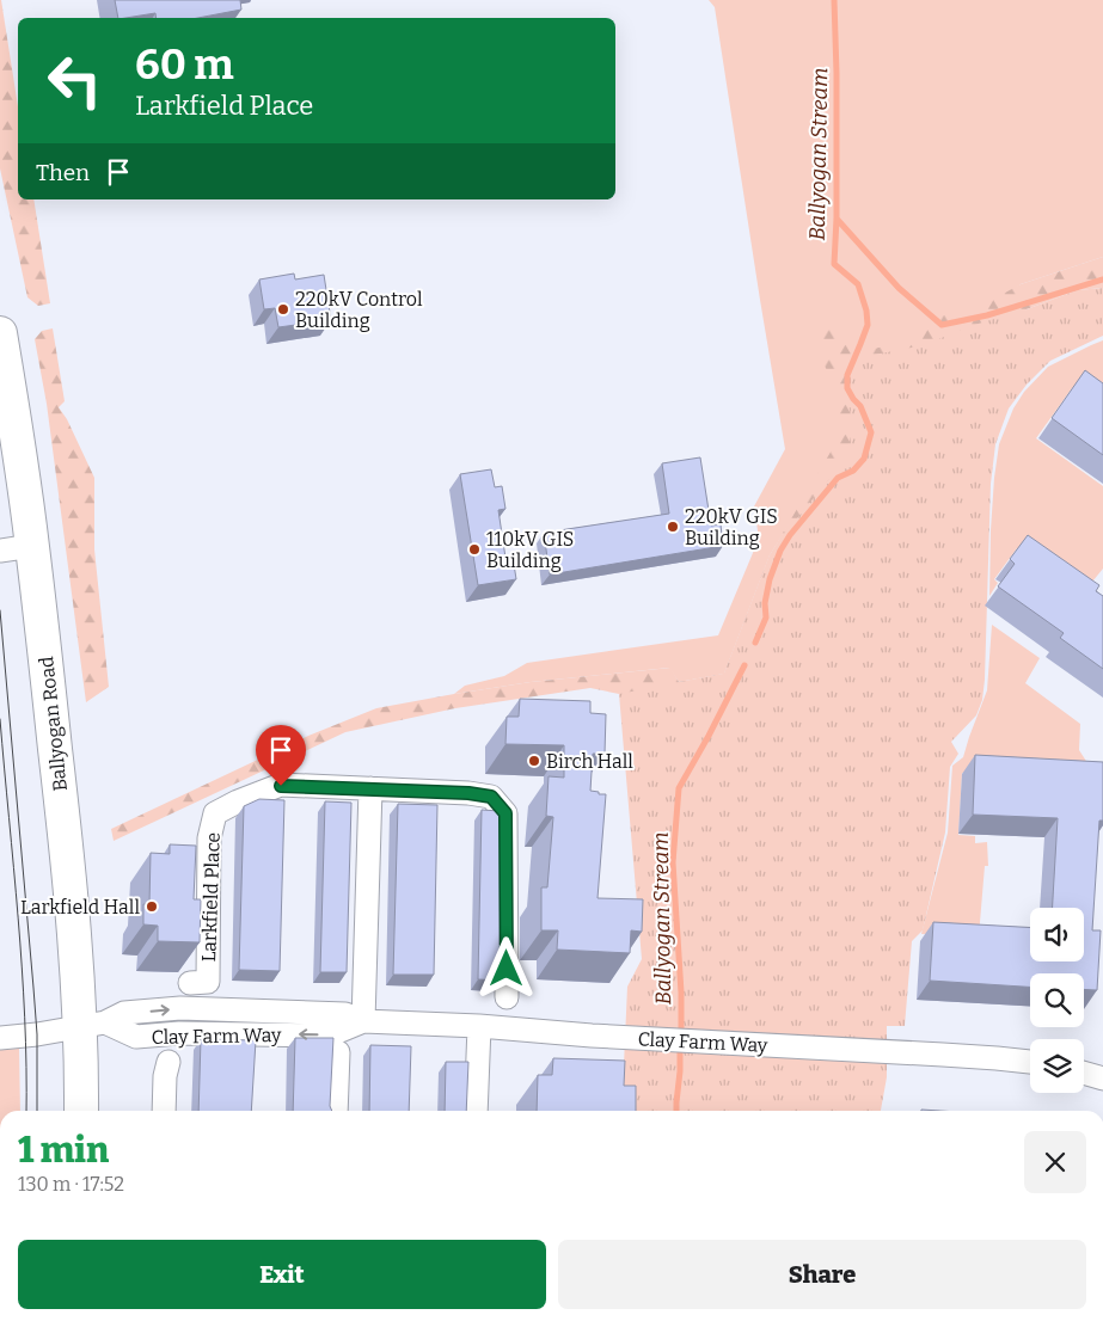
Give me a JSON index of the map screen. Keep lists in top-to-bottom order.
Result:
{
  "streets": {
    "street": ["Ballyogan Road", "Larkfield Place", "Clay Farm Way"]
  },
  "crossings": [
    ["Ballyogan Road", "Clay Farm Way"]
  ],
  "water": ["Ballyogan Stream"],
  "places": [
    "220kV Control Building",
    "220kV GIS Building",
    "110kV GIS Building",
    "Birch Hall",
    "Larkfield Hall"
  ],
  "page": {
    "turn": ["60 m", "Larkfield Place"],
    "then": "Then",
    "heading": ["1 min", "130 m · 17:52"],
    "buttons": ["Exit", "Share"]
  }
}
